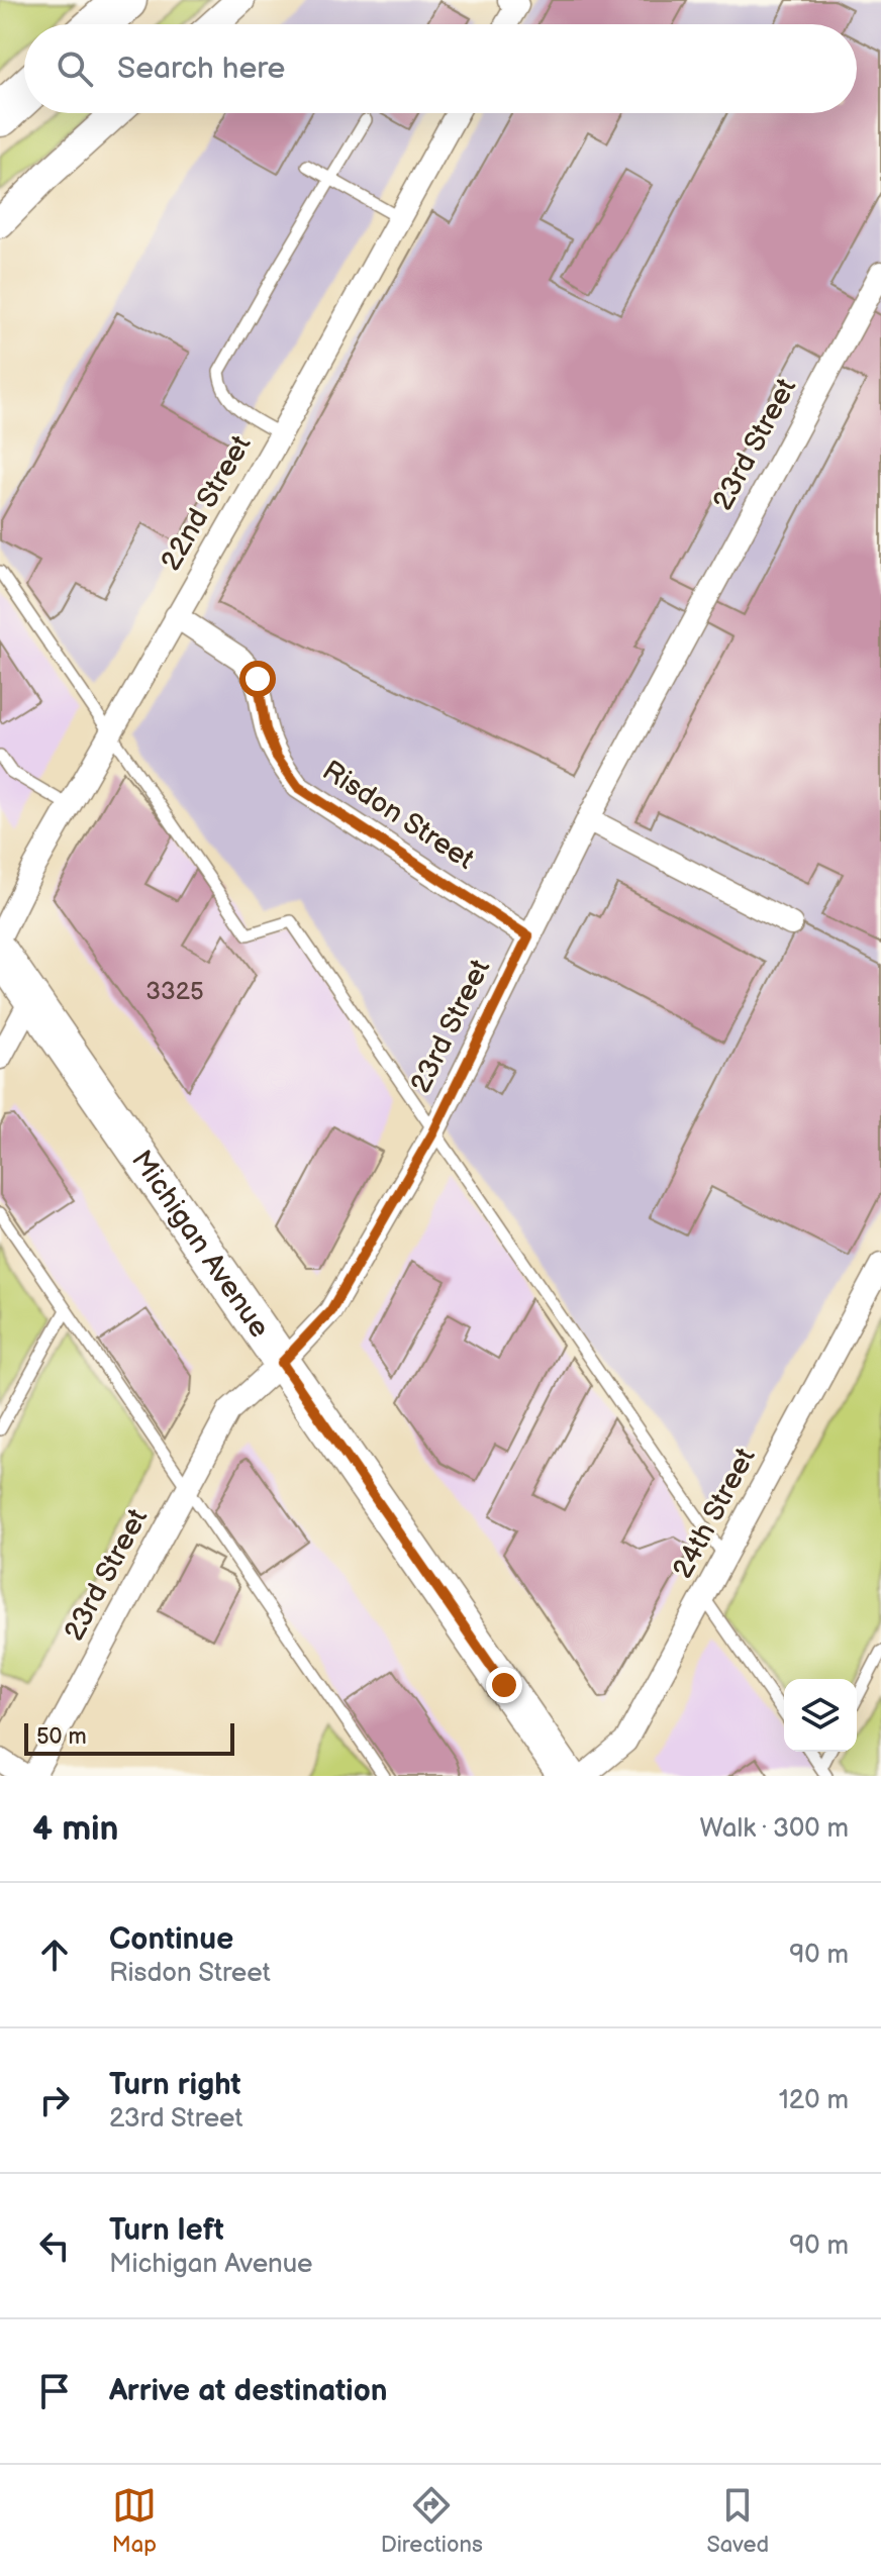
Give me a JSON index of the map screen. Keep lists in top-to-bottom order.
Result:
{
  "streets": {
    "main road": ["Michigan Avenue"],
    "street": [
      "23rd Street",
      "22nd Street",
      "Risdon Street",
      "24th Street"
    ]
  },
  "crossings": [
    ["23rd Street", "Risdon Street"],
    ["23rd Street", "Michigan Avenue"],
    ["22nd Street", "Risdon Street"]
  ],
  "house_numbers": ["3325"],
  "scale_bar": "50 m",
  "page": {
    "search": "Search here",
    "scale": "50 m",
    "heading": ["4 min", "Walk · 300 m"],
    "list": [
      ["Continue", "Risdon Street", "90 m"],
      ["Turn right", "23rd Street", "120 m"],
      ["Turn left", "Michigan Avenue", "90 m"],
      "Arrive at destination"
    ],
    "nav": ["Map", "Directions", "Saved"]
  }
}
